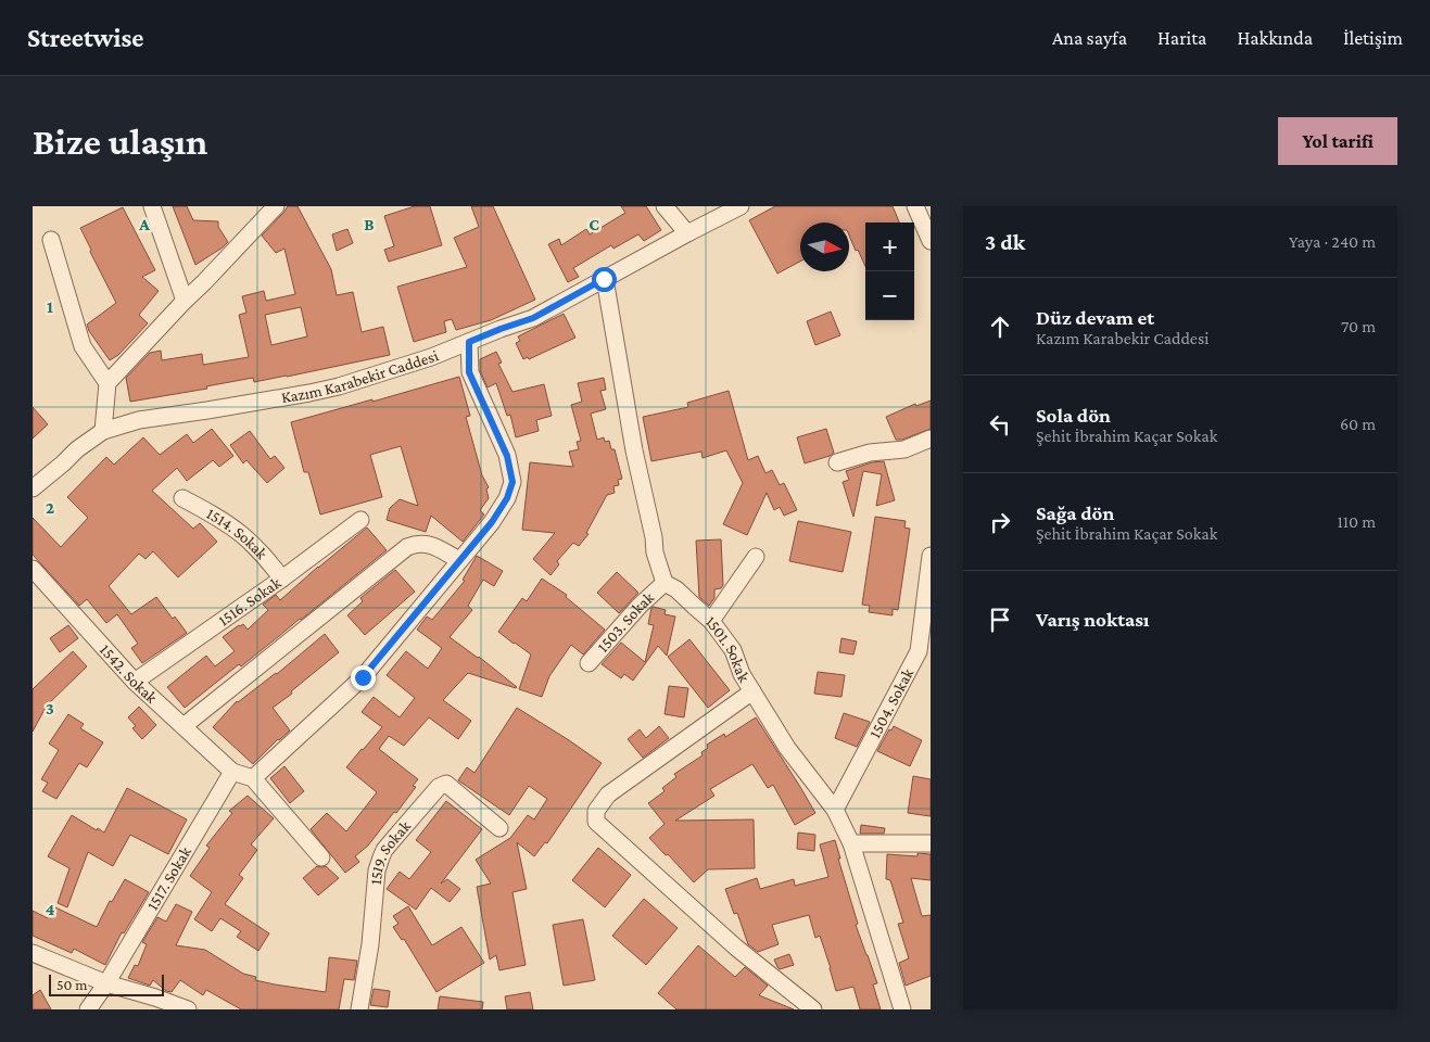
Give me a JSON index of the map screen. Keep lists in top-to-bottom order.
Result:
{
  "streets": {
    "street": [
      "Kazım Karabekir Caddesi",
      "1514. Sokak",
      "1516. Sokak",
      "1503. Sokak",
      "1501. Sokak",
      "1542. Sokak",
      "1504. Sokak",
      "1519. Sokak",
      "1517. Sokak"
    ]
  },
  "crossings": [
    ["1514. Sokak", "1516. Sokak"],
    ["1516. Sokak", "1542. Sokak"],
    ["1503. Sokak", "1501. Sokak"],
    ["1501. Sokak", "1504. Sokak"],
    ["1542. Sokak", "1517. Sokak"]
  ],
  "scale_bar": "50 m",
  "north": "right",
  "page": {
    "header": "Streetwise",
    "nav": [
      "Ana sayfa",
      "Harita",
      "Hakkında",
      "İletişim"
    ],
    "buttons": "Yol tarifi",
    "title": "Bize ulaşın",
    "heading": ["3 dk", "Yaya · 240 m"],
    "map_buttons": ["+", "−"],
    "list": [
      ["Düz devam et", "Kazım Karabekir Caddesi", "70 m"],
      ["Sola dön", "Şehit İbrahim Kaçar Sokak", "60 m"],
      ["Sağa dön", "Şehit İbrahim Kaçar Sokak", "110 m"],
      "Varış noktası"
    ],
    "scale": "50 m"
  },
  "grid": {
    "columns": ["A", "B", "C"],
    "rows": [
      "1",
      "2",
      "3",
      "4"
    ]
  }
}
